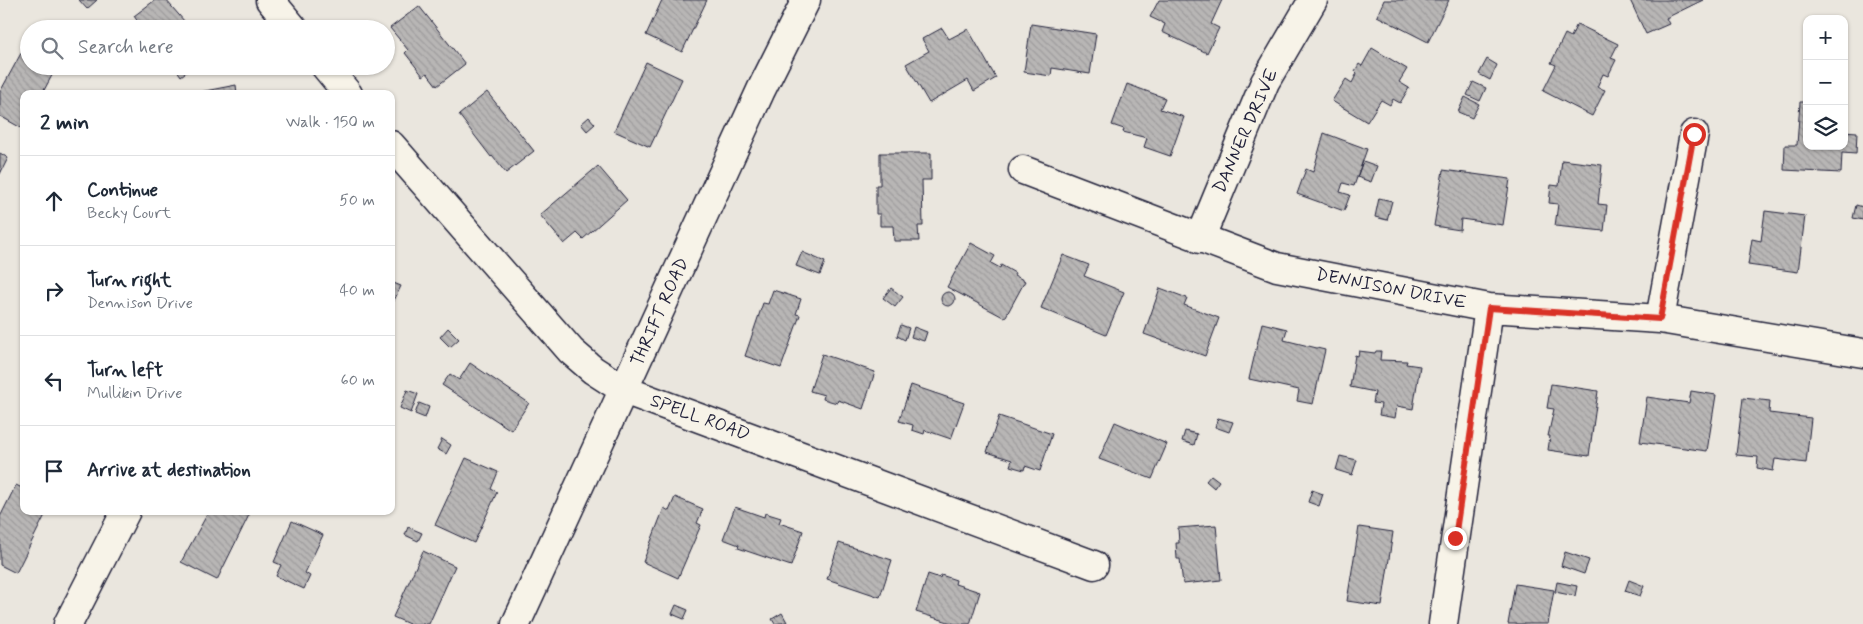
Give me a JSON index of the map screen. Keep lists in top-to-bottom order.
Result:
{
  "streets": {
    "street": [
      "DANNER DRIVE",
      "DENNISON DRIVE",
      "THRIFT ROAD",
      "SPELL ROAD"
    ]
  },
  "crossings": [
    ["DANNER DRIVE", "DENNISON DRIVE"],
    ["THRIFT ROAD", "SPELL ROAD"]
  ],
  "page": {
    "map_buttons": ["+", "−"],
    "search": "Search here",
    "heading": ["2 min", "Walk · 150 m"],
    "list": [
      ["Continue", "Becky Court", "50 m"],
      ["Turn right", "Dennison Drive", "40 m"],
      ["Turn left", "Mullikin Drive", "60 m"],
      "Arrive at destination"
    ]
  }
}
